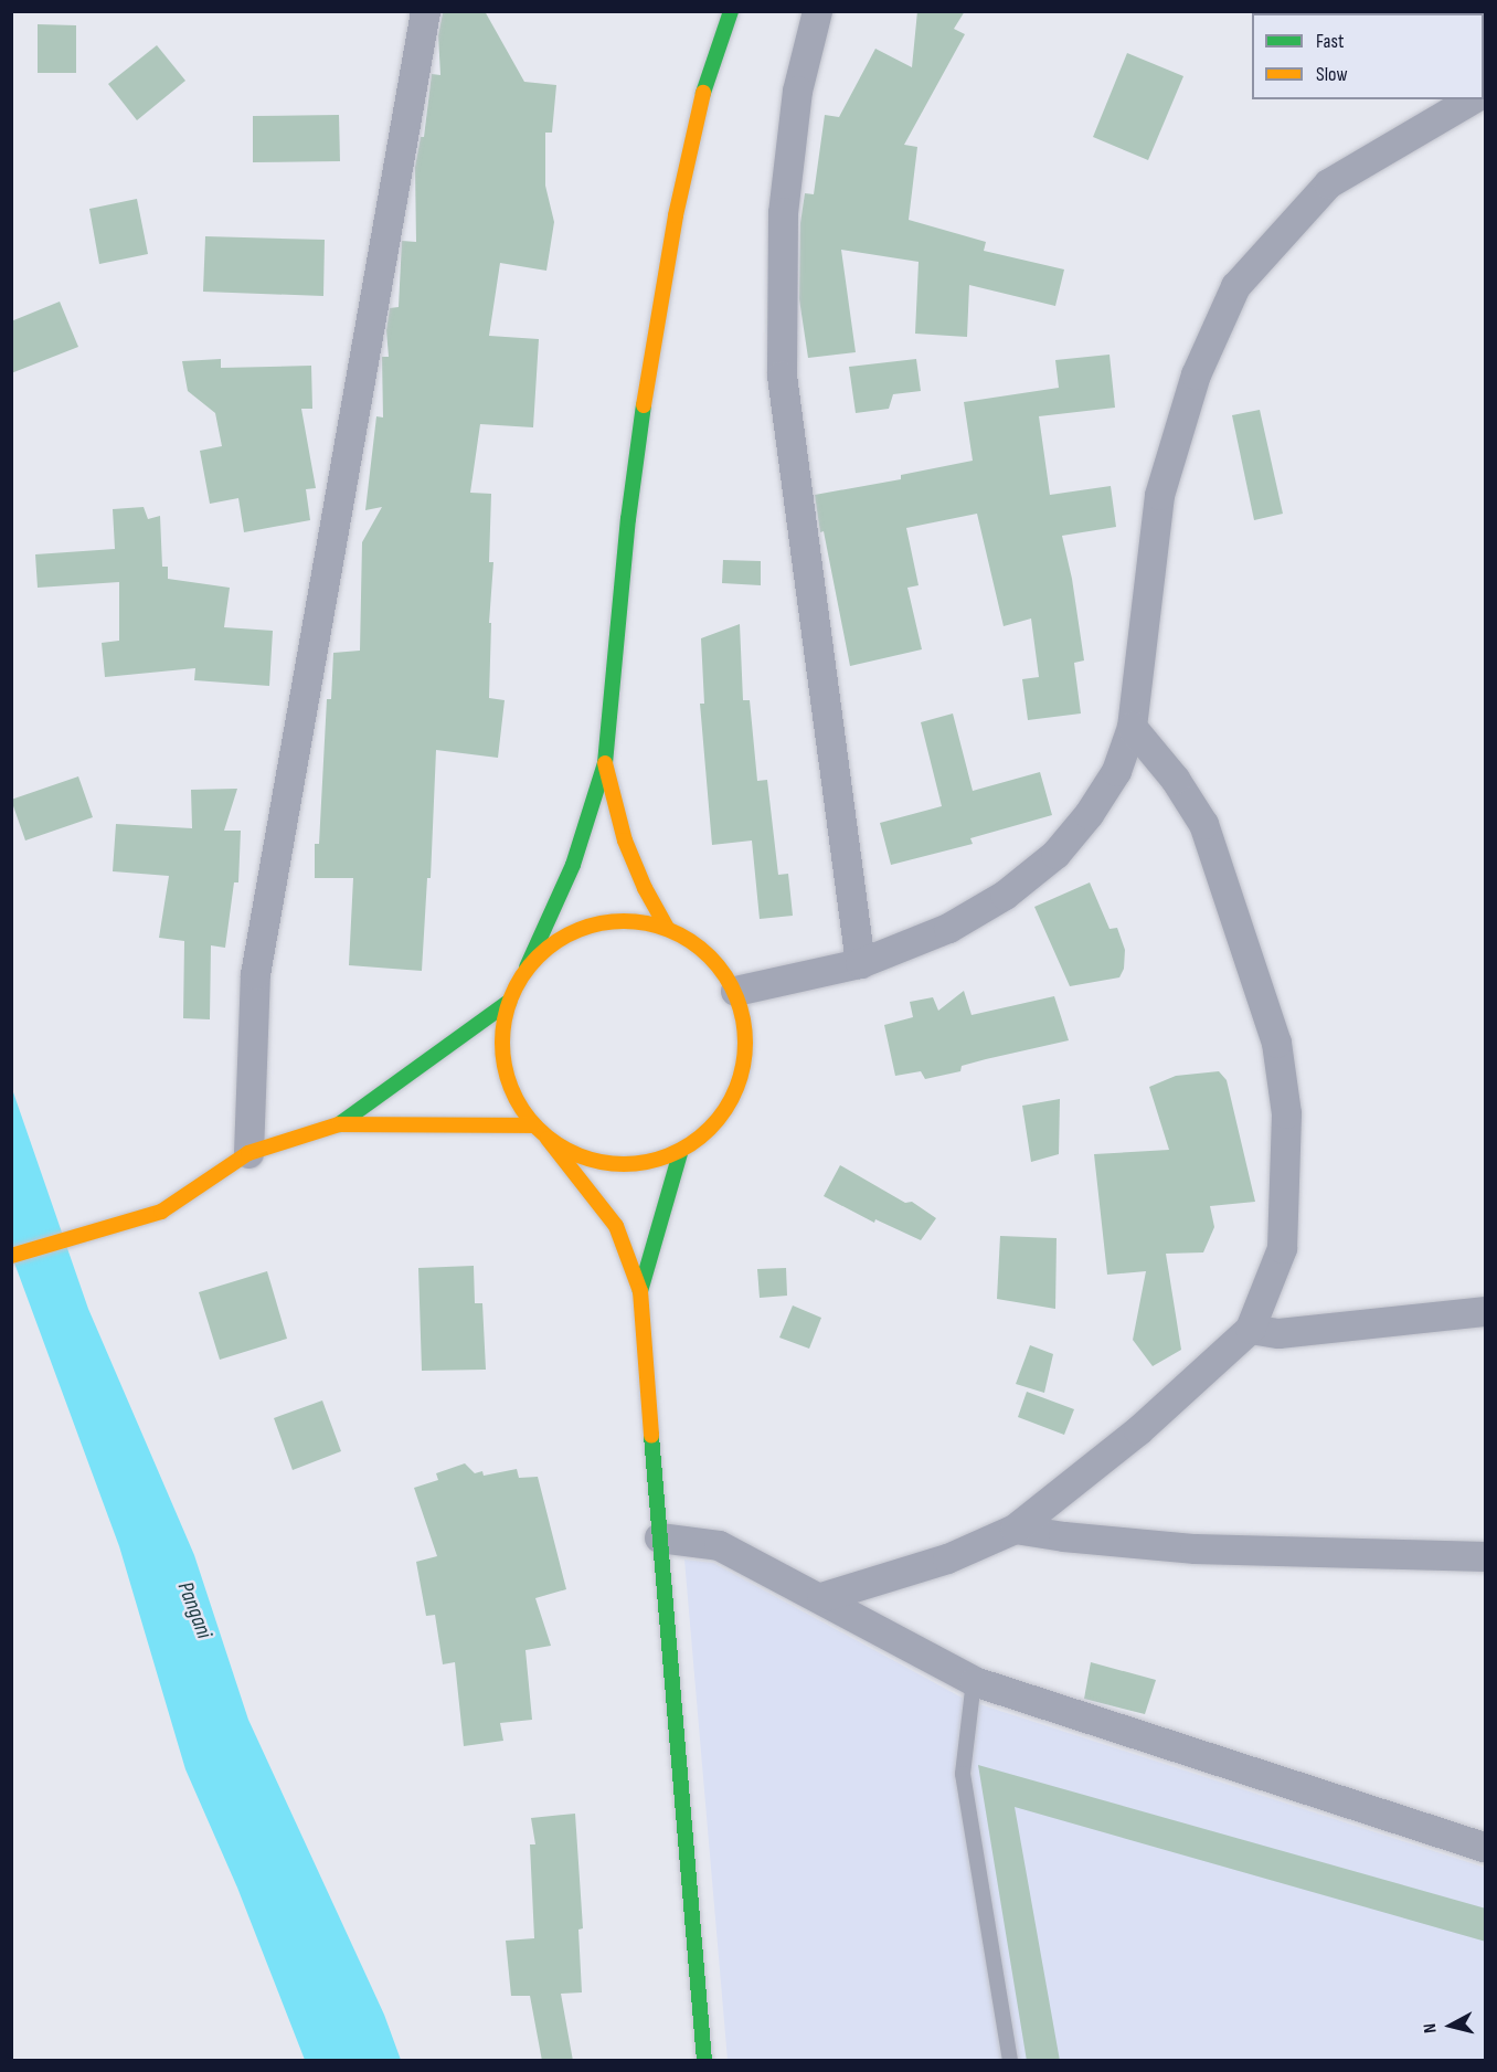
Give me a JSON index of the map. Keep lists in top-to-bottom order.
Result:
{
  "water": ["Pangani"],
  "legend": ["Fast", "Slow"],
  "north": "left"
}
